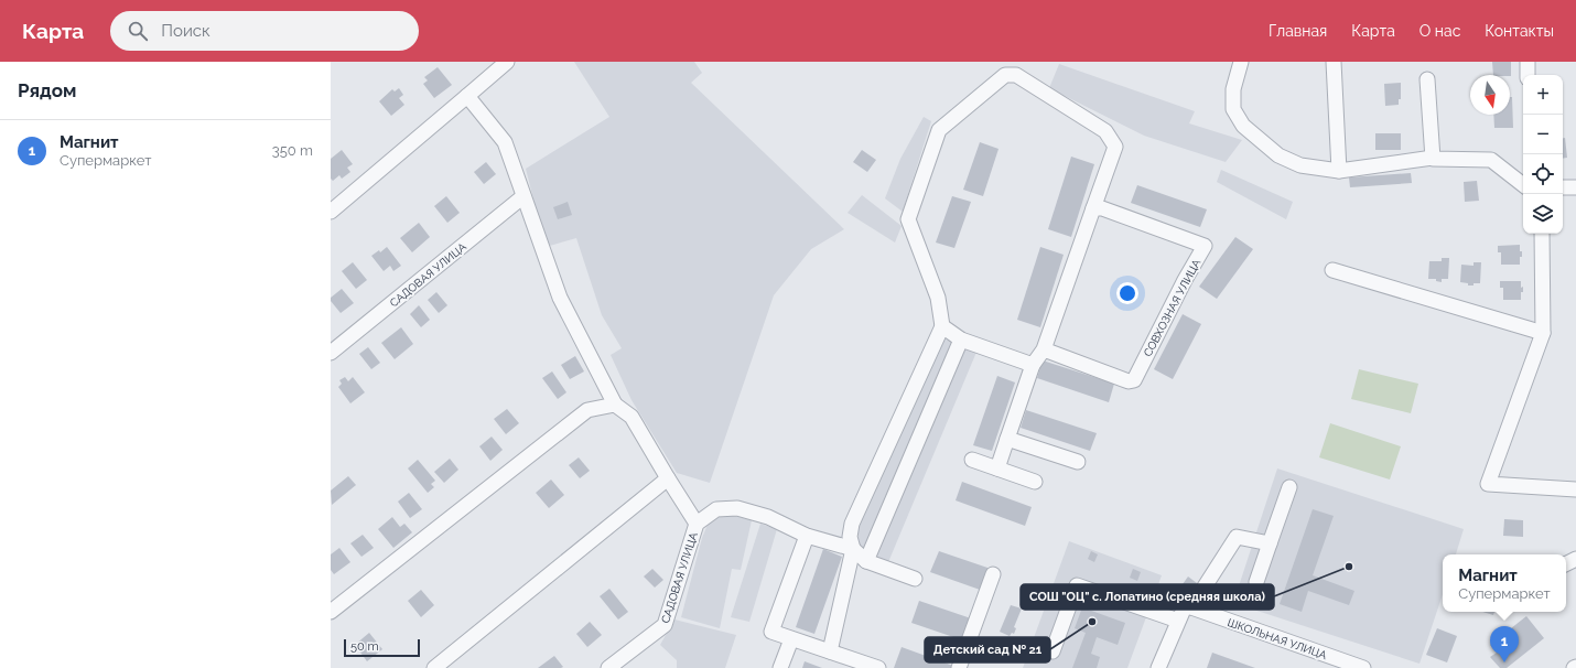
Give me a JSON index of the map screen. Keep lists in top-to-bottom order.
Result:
{
  "streets": {
    "street": ["САДОВАЯ УЛИЦА", "СОВХОЗНАЯ УЛИЦА", "ШКОЛЬНАЯ УЛИЦА"]
  },
  "places": ["СОШ \"ОЦ\" с. Лопатино (средняя школа)", "Детский сад № 21"],
  "scale_bar": "50 m",
  "north": "bottom",
  "page": {
    "header": "Карта",
    "search": "Поиск",
    "nav": [
      "Главная",
      "Карта",
      "О нас",
      "Контакты"
    ],
    "heading": "Рядом",
    "map_buttons": ["+", "−"],
    "list": [
      {
        "mark": "1",
        "name": "Магнит",
        "note": "Супермаркет",
        "value": "350 m"
      }
    ],
    "popup": ["Магнит", "Супермаркет"],
    "pins": "1",
    "scale": "50 m"
  }
}
